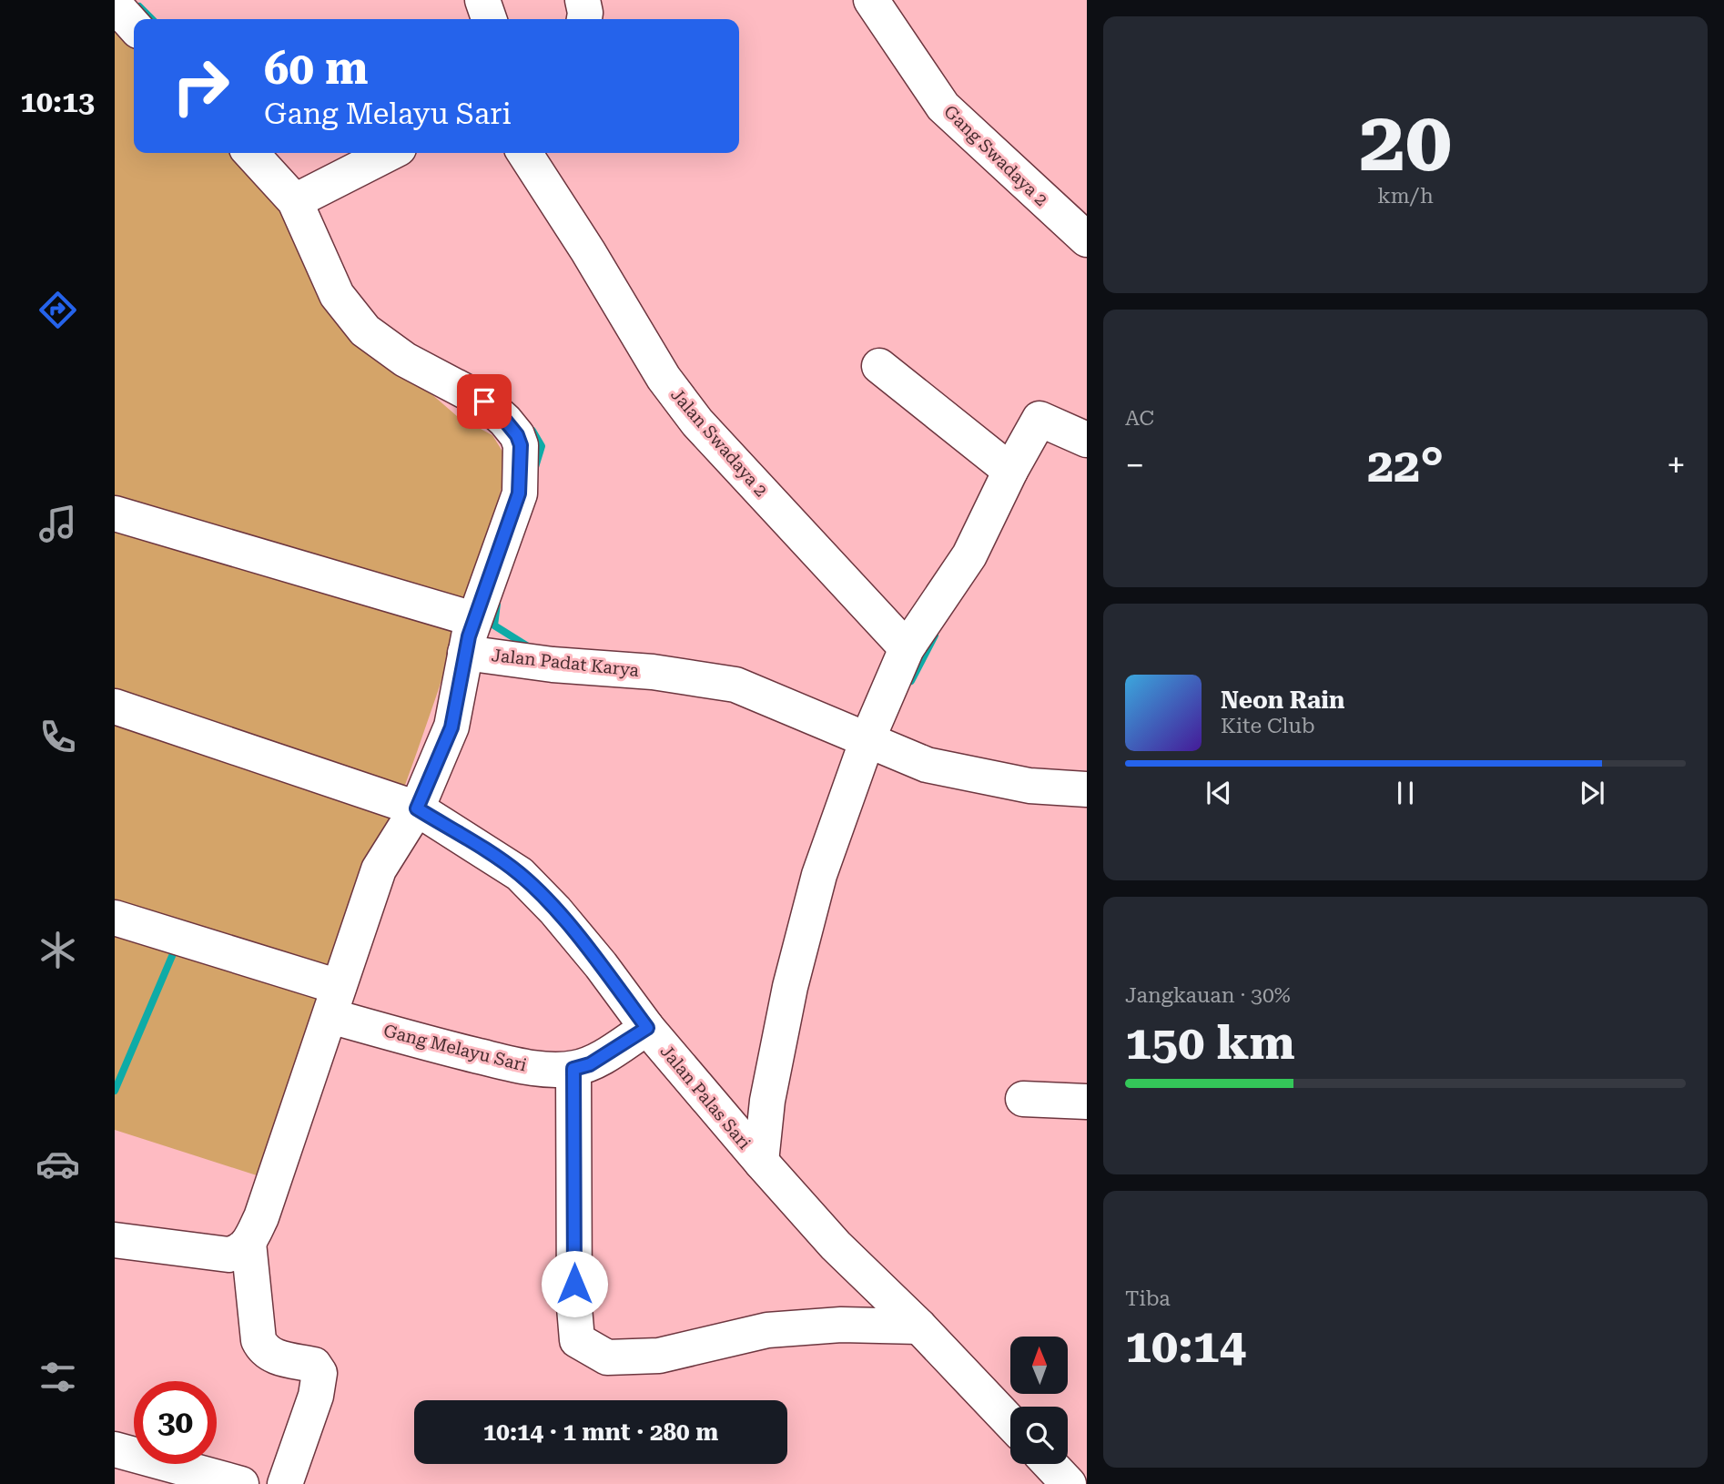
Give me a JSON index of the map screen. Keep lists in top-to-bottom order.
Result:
{
  "streets": {
    "street": [
      "Gang Swadaya 2",
      "Jalan Swadaya 2",
      "Jalan Padat Karya",
      "Gang Melayu Sari",
      "Jalan Palas Sari"
    ]
  },
  "crossings": [
    ["Gang Melayu Sari", "Jalan Palas Sari"]
  ],
  "north": "top",
  "page": {
    "tabs": "10:13",
    "tile": [
      ["20", "km/h"],
      "AC",
      ["Jangkauan · 30%", "150 km"],
      ["Tiba", "10:14"]
    ],
    "turn": ["60 m", "Gang Melayu Sari"],
    "heat": ["−", "22°", "+"],
    "song": ["Neon Rain", "Kite Club"],
    "limit": "30",
    "trip": "10:14 · 1 mnt · 280 m"
  }
}
